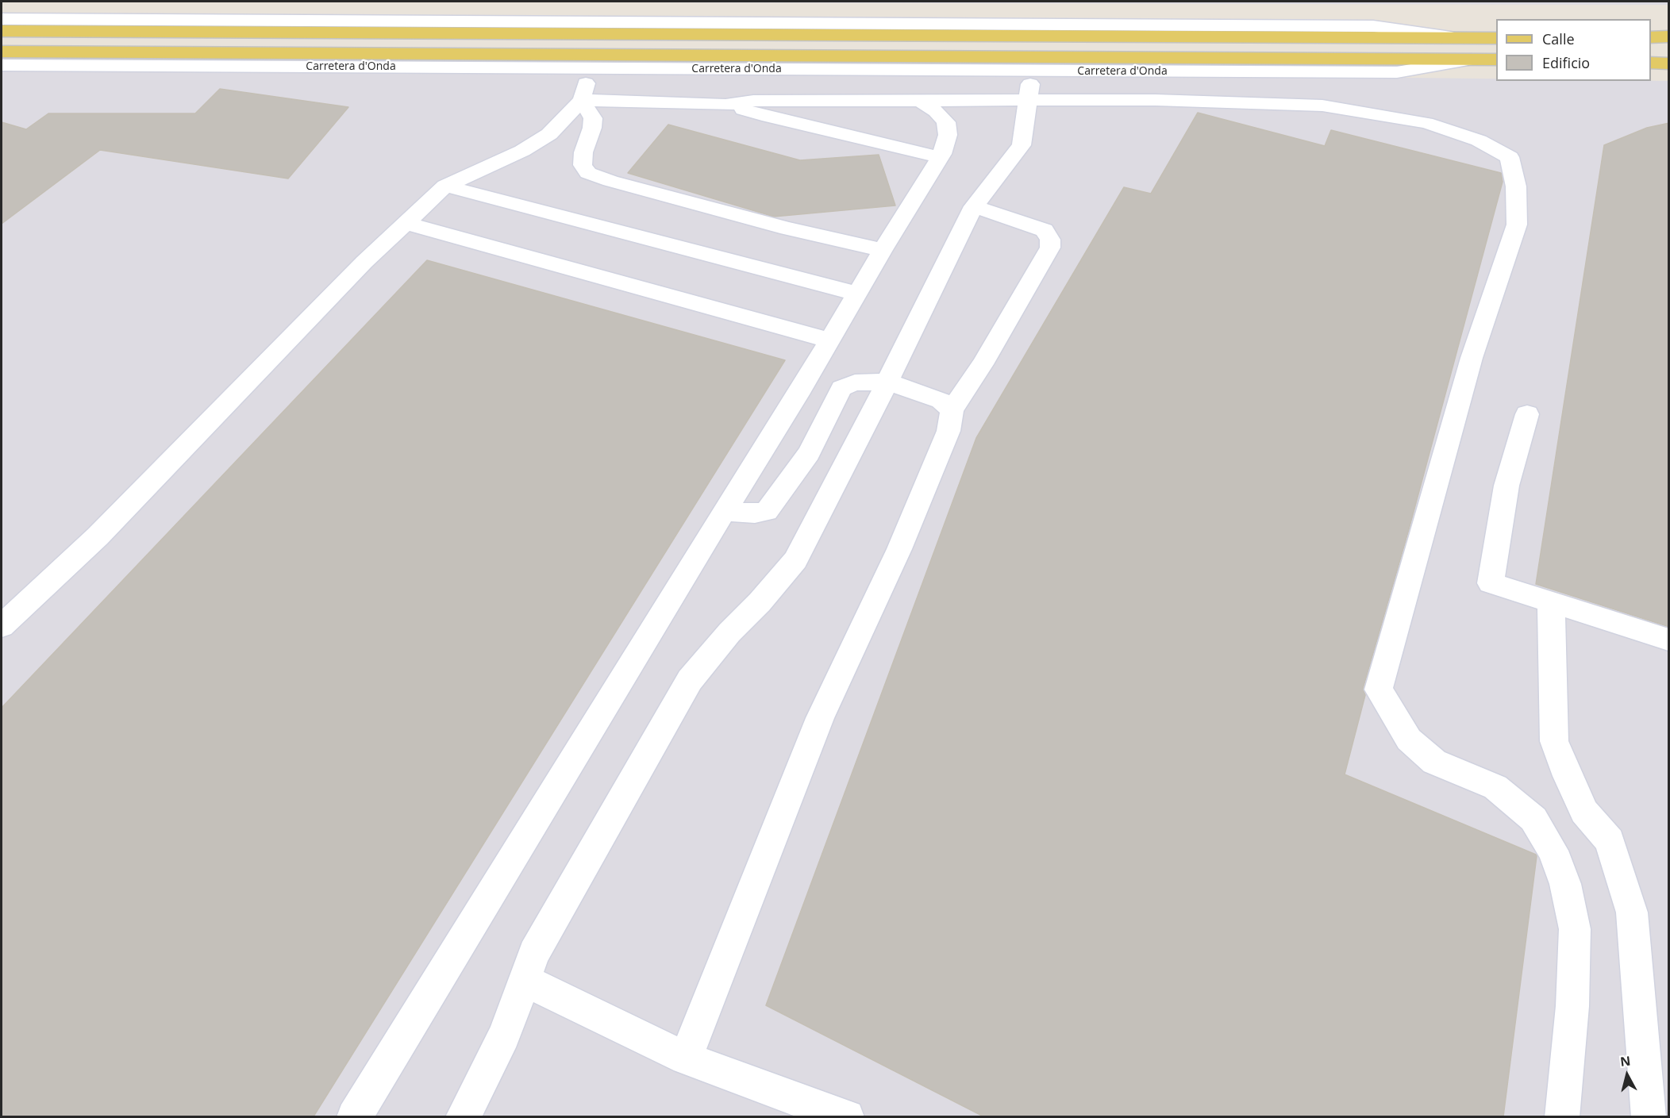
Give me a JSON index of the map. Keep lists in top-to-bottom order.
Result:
{
  "streets": {
    "main road": ["Carretera d'Onda"]
  },
  "legend": ["Calle", "Edificio"],
  "north": "top"
}
